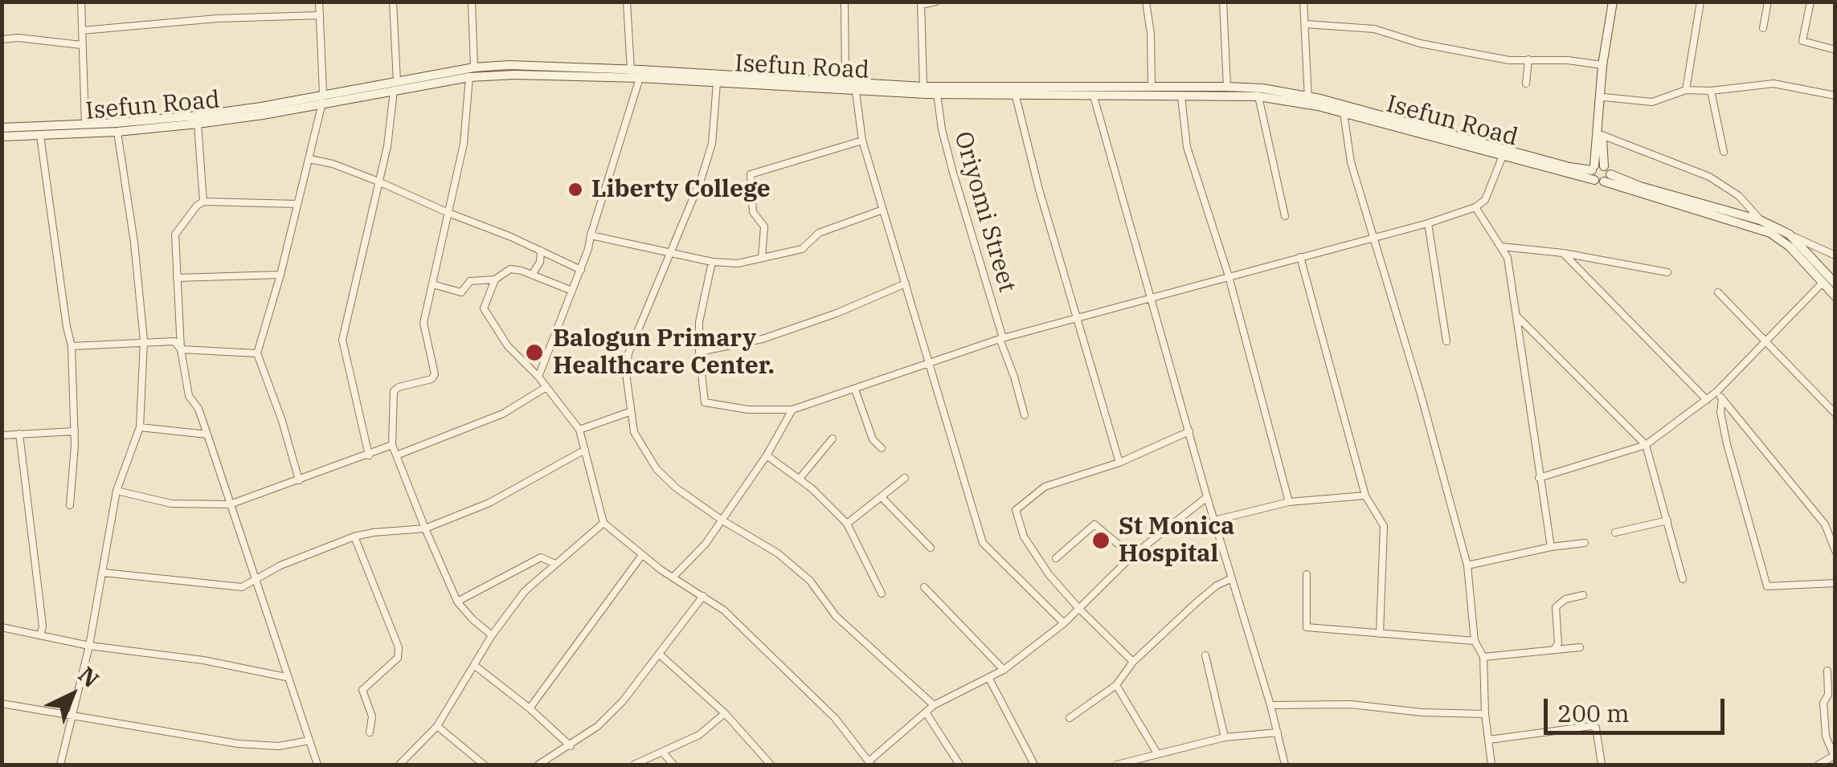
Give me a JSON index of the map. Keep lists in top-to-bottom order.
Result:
{
  "streets": {
    "street": ["Isefun Road", "Oriyomi Street"]
  },
  "crossings": [
    ["Isefun Road", "Oriyomi Street"]
  ],
  "places": ["Liberty College", "Balogun Primary Healthcare Center.", "St Monica Hospital"],
  "scale_bar": "200 m",
  "north": "top right"
}
